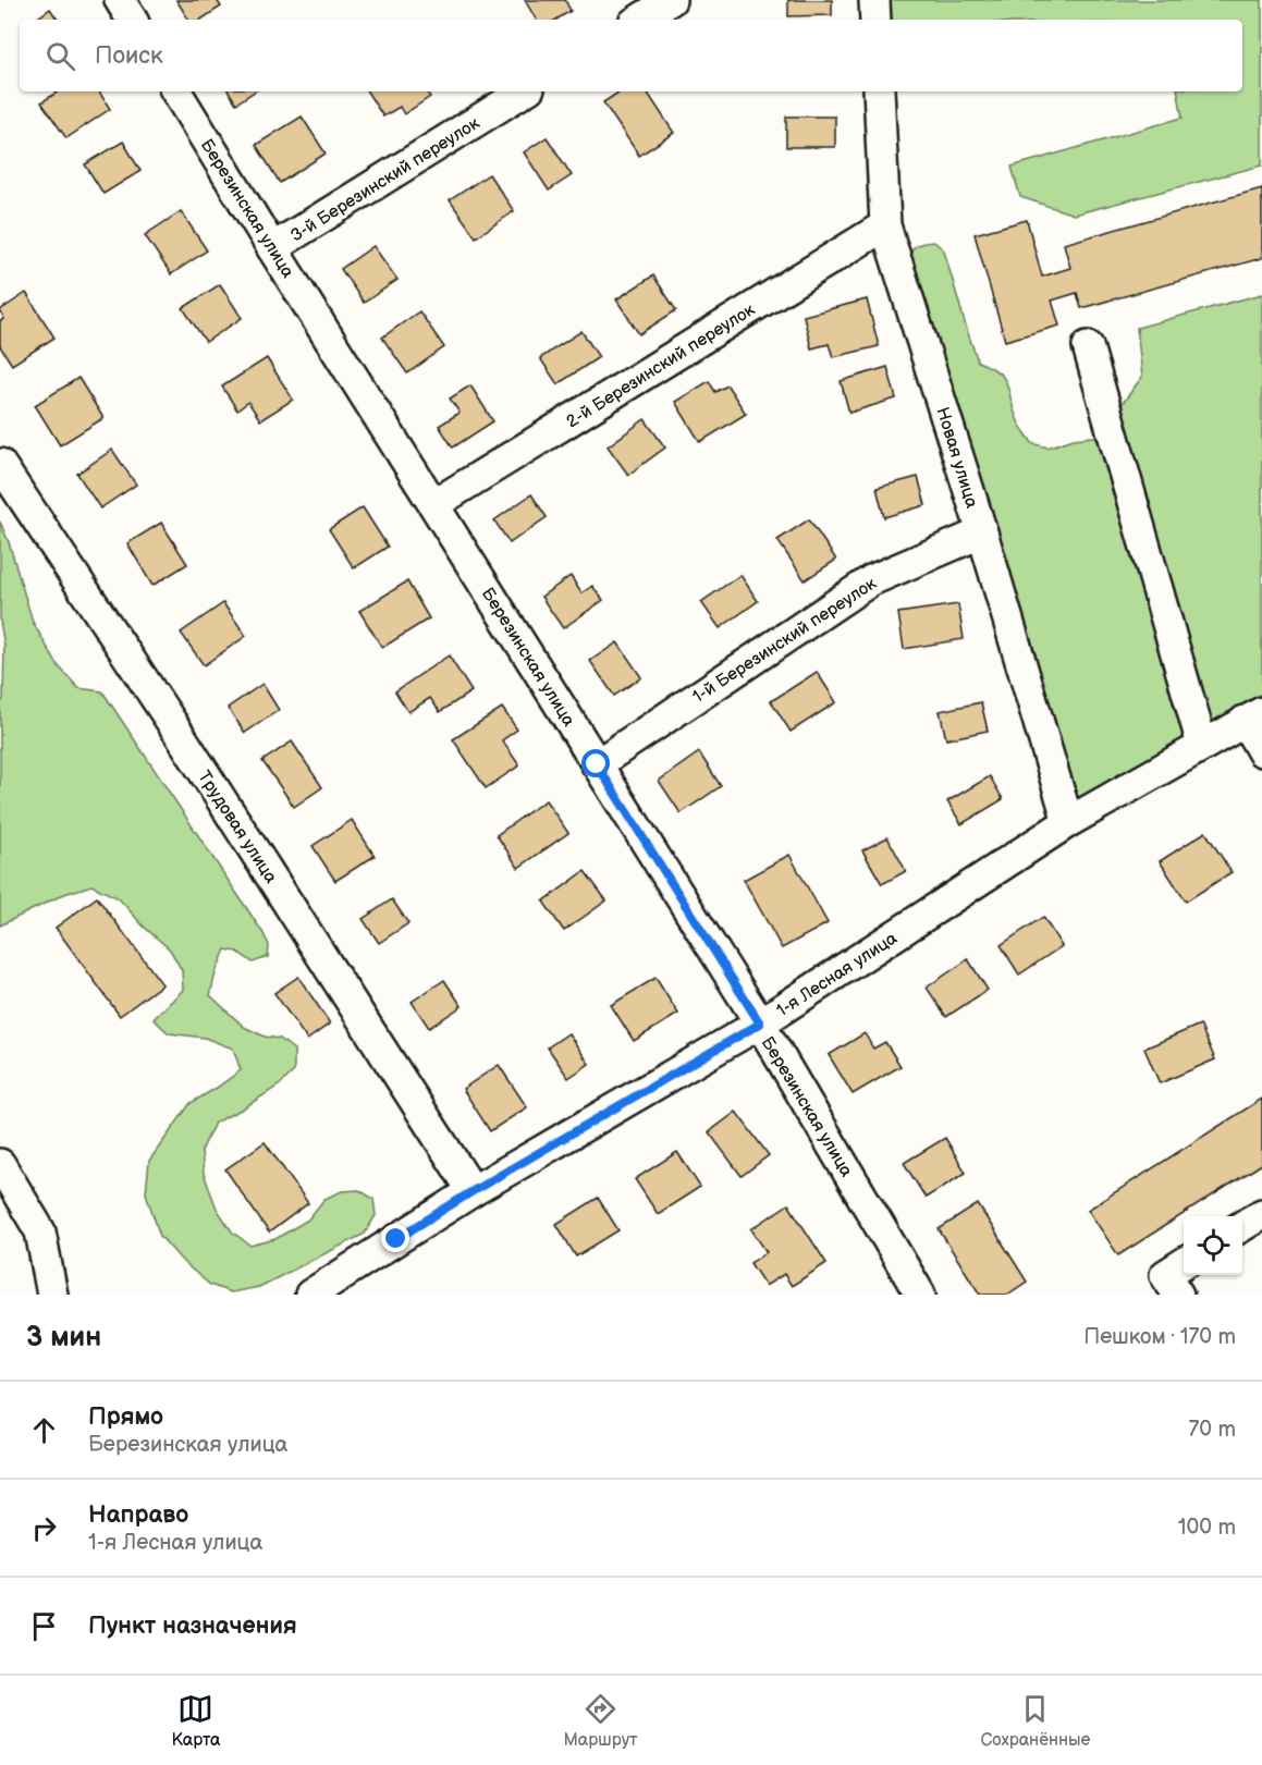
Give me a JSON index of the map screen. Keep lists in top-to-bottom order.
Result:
{
  "streets": {
    "street": [
      "3-й Березинский переулок",
      "Березинская улица",
      "2-й Березинский переулок",
      "Новая улица",
      "1-й Березинский переулок",
      "Трудовая улица",
      "1-я Лесная улица"
    ]
  },
  "crossings": [
    ["3-й Березинский переулок", "Березинская улица"],
    ["Березинская улица", "2-й Березинский переулок"],
    ["Березинская улица", "1-й Березинский переулок"],
    ["Березинская улица", "1-я Лесная улица"],
    ["2-й Березинский переулок", "Новая улица"],
    ["Новая улица", "1-й Березинский переулок"],
    ["Новая улица", "1-я Лесная улица"],
    ["Трудовая улица", "1-я Лесная улица"]
  ],
  "page": {
    "search": "Поиск",
    "heading": ["3 мин", "Пешком · 170 m"],
    "list": [
      ["Прямо", "Березинская улица", "70 m"],
      ["Направо", "1-я Лесная улица", "100 m"],
      "Пункт назначения"
    ],
    "nav": ["Карта", "Маршрут", "Сохранённые"]
  }
}
